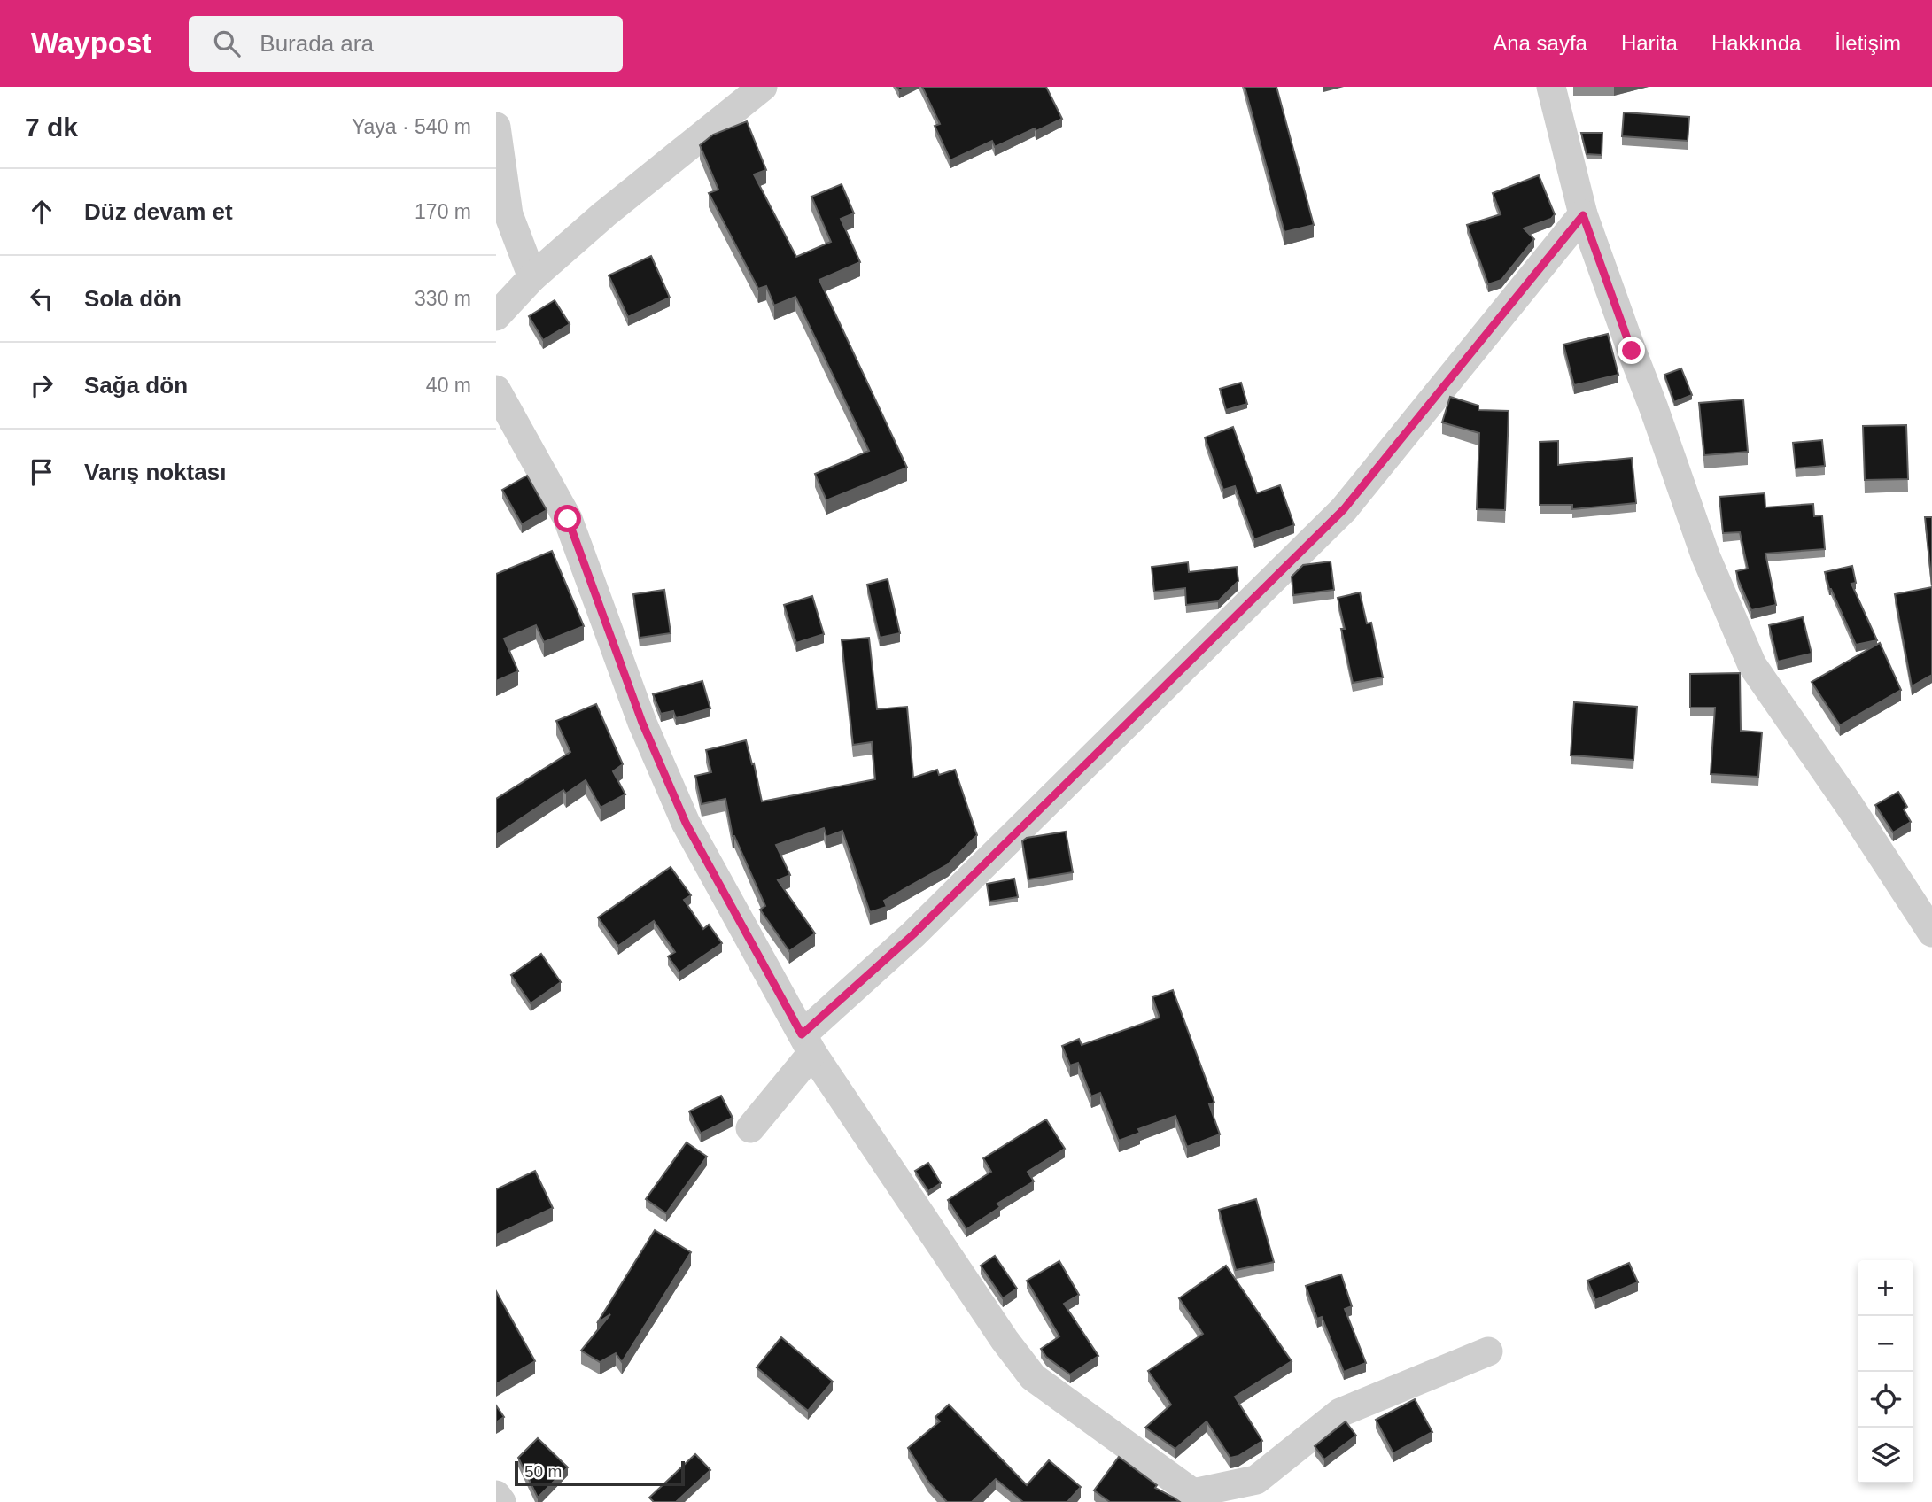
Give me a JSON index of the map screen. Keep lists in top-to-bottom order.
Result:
{
  "scale_bar": "50 m",
  "page": {
    "header": "Waypost",
    "search": "Burada ara",
    "nav": [
      "Ana sayfa",
      "Harita",
      "Hakkında",
      "İletişim"
    ],
    "heading": ["7 dk", "Yaya · 540 m"],
    "list": [
      ["Düz devam et", "170 m"],
      ["Sola dön", "330 m"],
      ["Sağa dön", "40 m"],
      "Varış noktası"
    ],
    "map_buttons": ["+", "−"],
    "scale": "50 m"
  }
}
